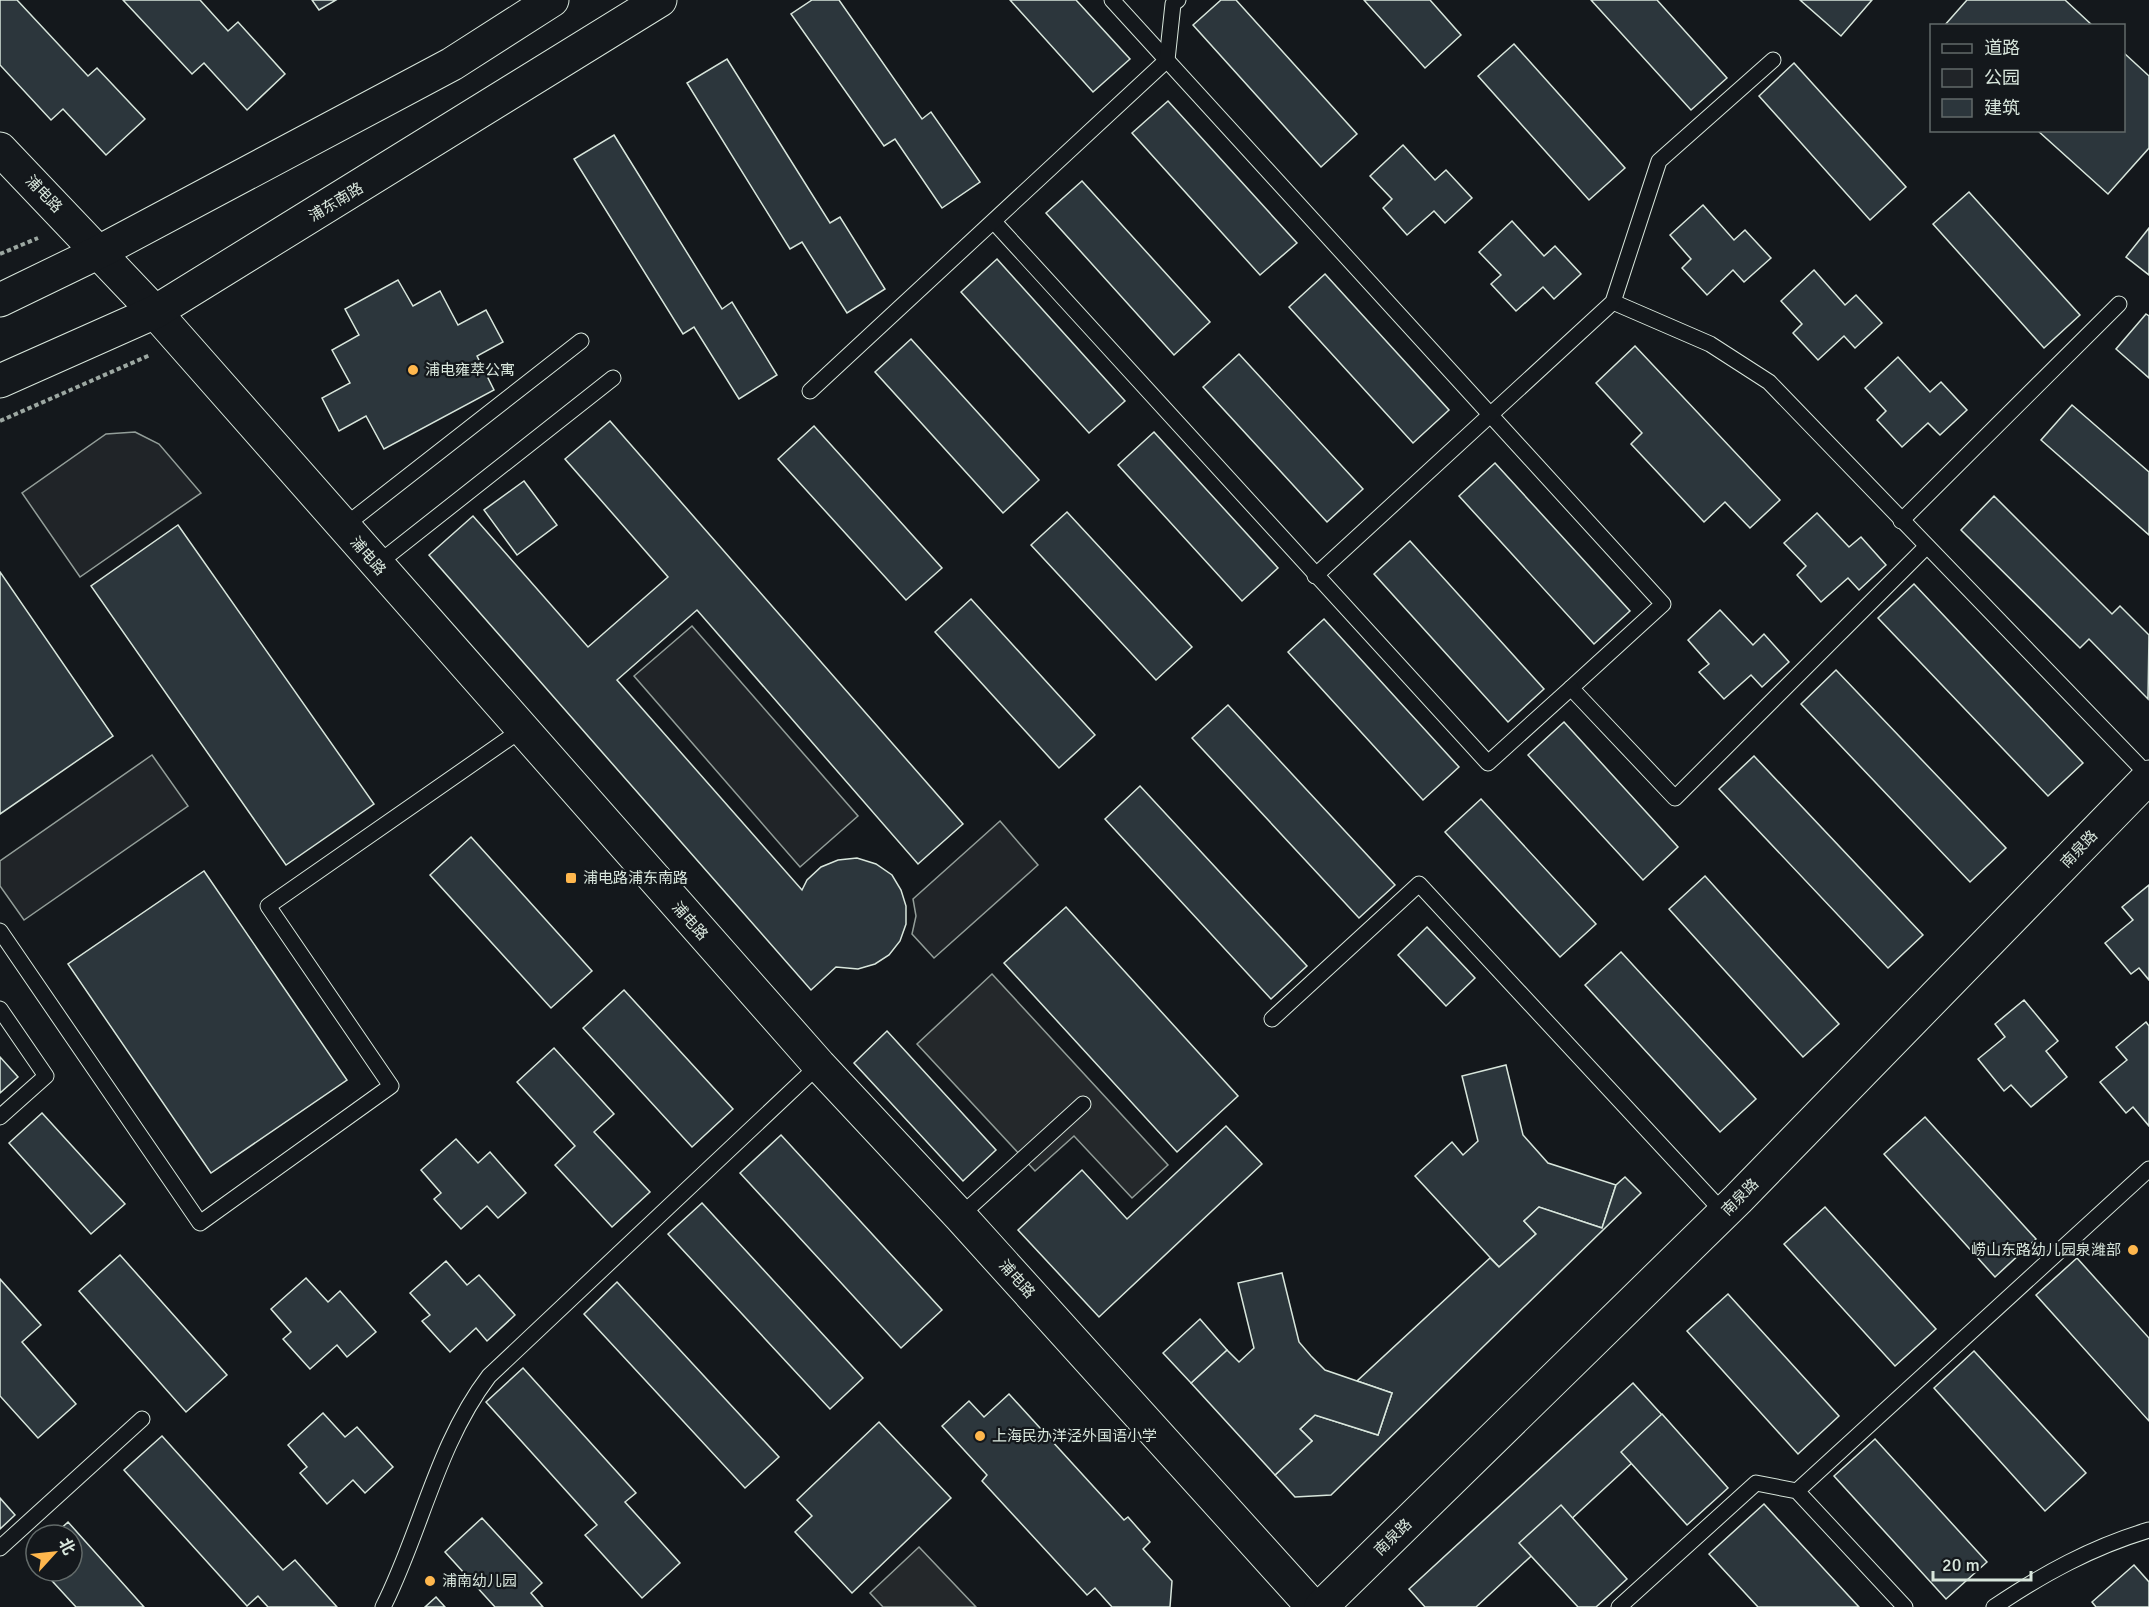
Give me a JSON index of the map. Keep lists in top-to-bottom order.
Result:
{
  "streets": {
    "street": ["浦电路", "浦东南路", "南泉路"]
  },
  "crossings": [
    ["浦电路", "浦东南路"]
  ],
  "places": {
    "other": [
      "浦电雍萃公寓",
      "崂山东路幼儿园泉潍部",
      "上海民办洋泾外国语小学",
      "浦南幼儿园"
    ],
    "transit": ["浦电路浦东南路"]
  },
  "legend": ["道路", "公园", "建筑"],
  "scale_bar": "20 m",
  "north": "top right"
}
